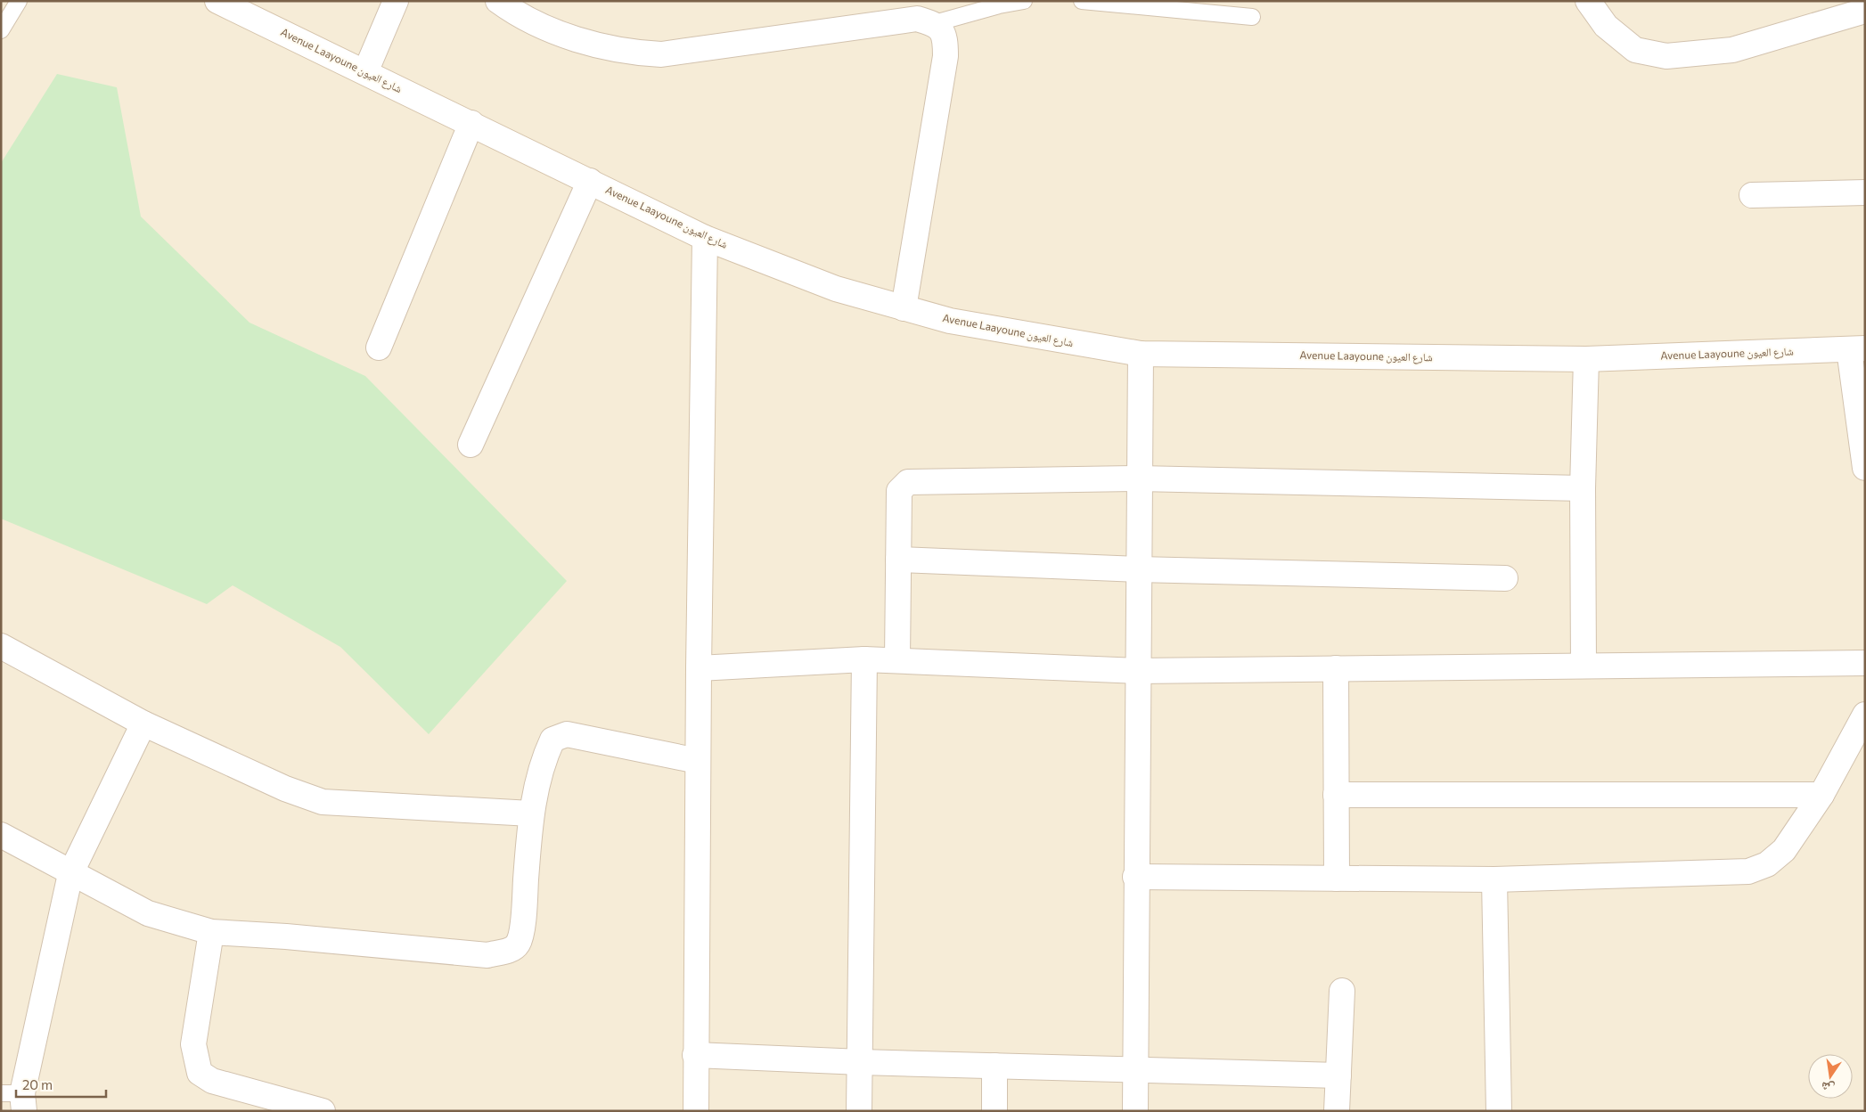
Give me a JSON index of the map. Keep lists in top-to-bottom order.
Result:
{
  "streets": {
    "street": ["Avenue Laayoune شارع العيون"]
  },
  "scale_bar": "20 m",
  "north": "bottom"
}
